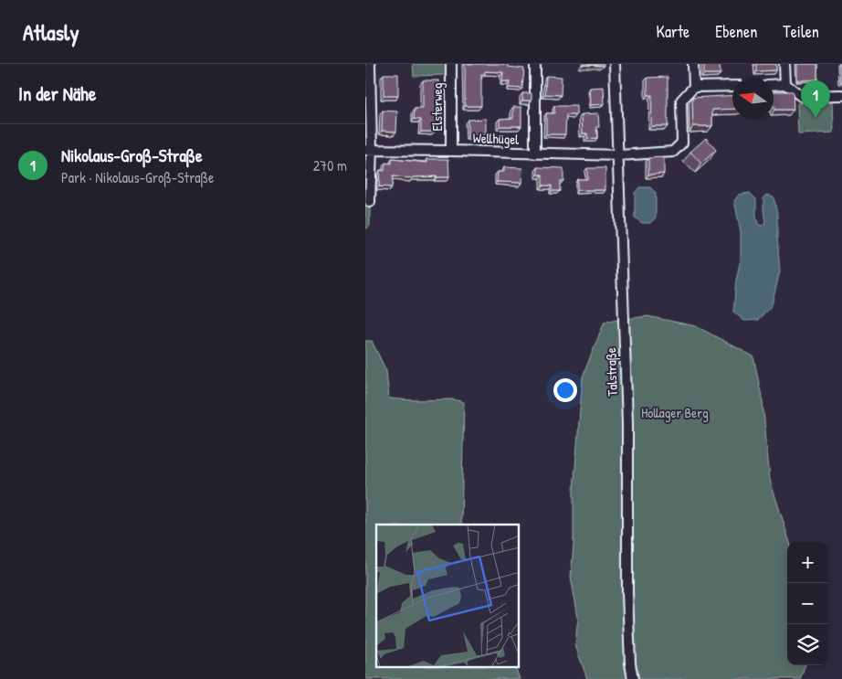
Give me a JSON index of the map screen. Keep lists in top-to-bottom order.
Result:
{
  "streets": {
    "street": ["Elsterweg", "Wellhügel", "Talstraße"]
  },
  "crossings": [
    ["Elsterweg", "Wellhügel"],
    ["Wellhügel", "Talstraße"]
  ],
  "parks": ["Hollager Berg"],
  "north": "left",
  "page": {
    "header": "Atlasly",
    "nav": ["Karte", "Ebenen", "Teilen"],
    "heading": "In der Nähe",
    "pins": "1",
    "list": [
      {
        "mark": "1",
        "name": "Nikolaus-Groß-Straße",
        "note": "Park · Nikolaus-Groß-Straße",
        "value": "270 m"
      }
    ],
    "map_buttons": ["+", "−"]
  }
}
